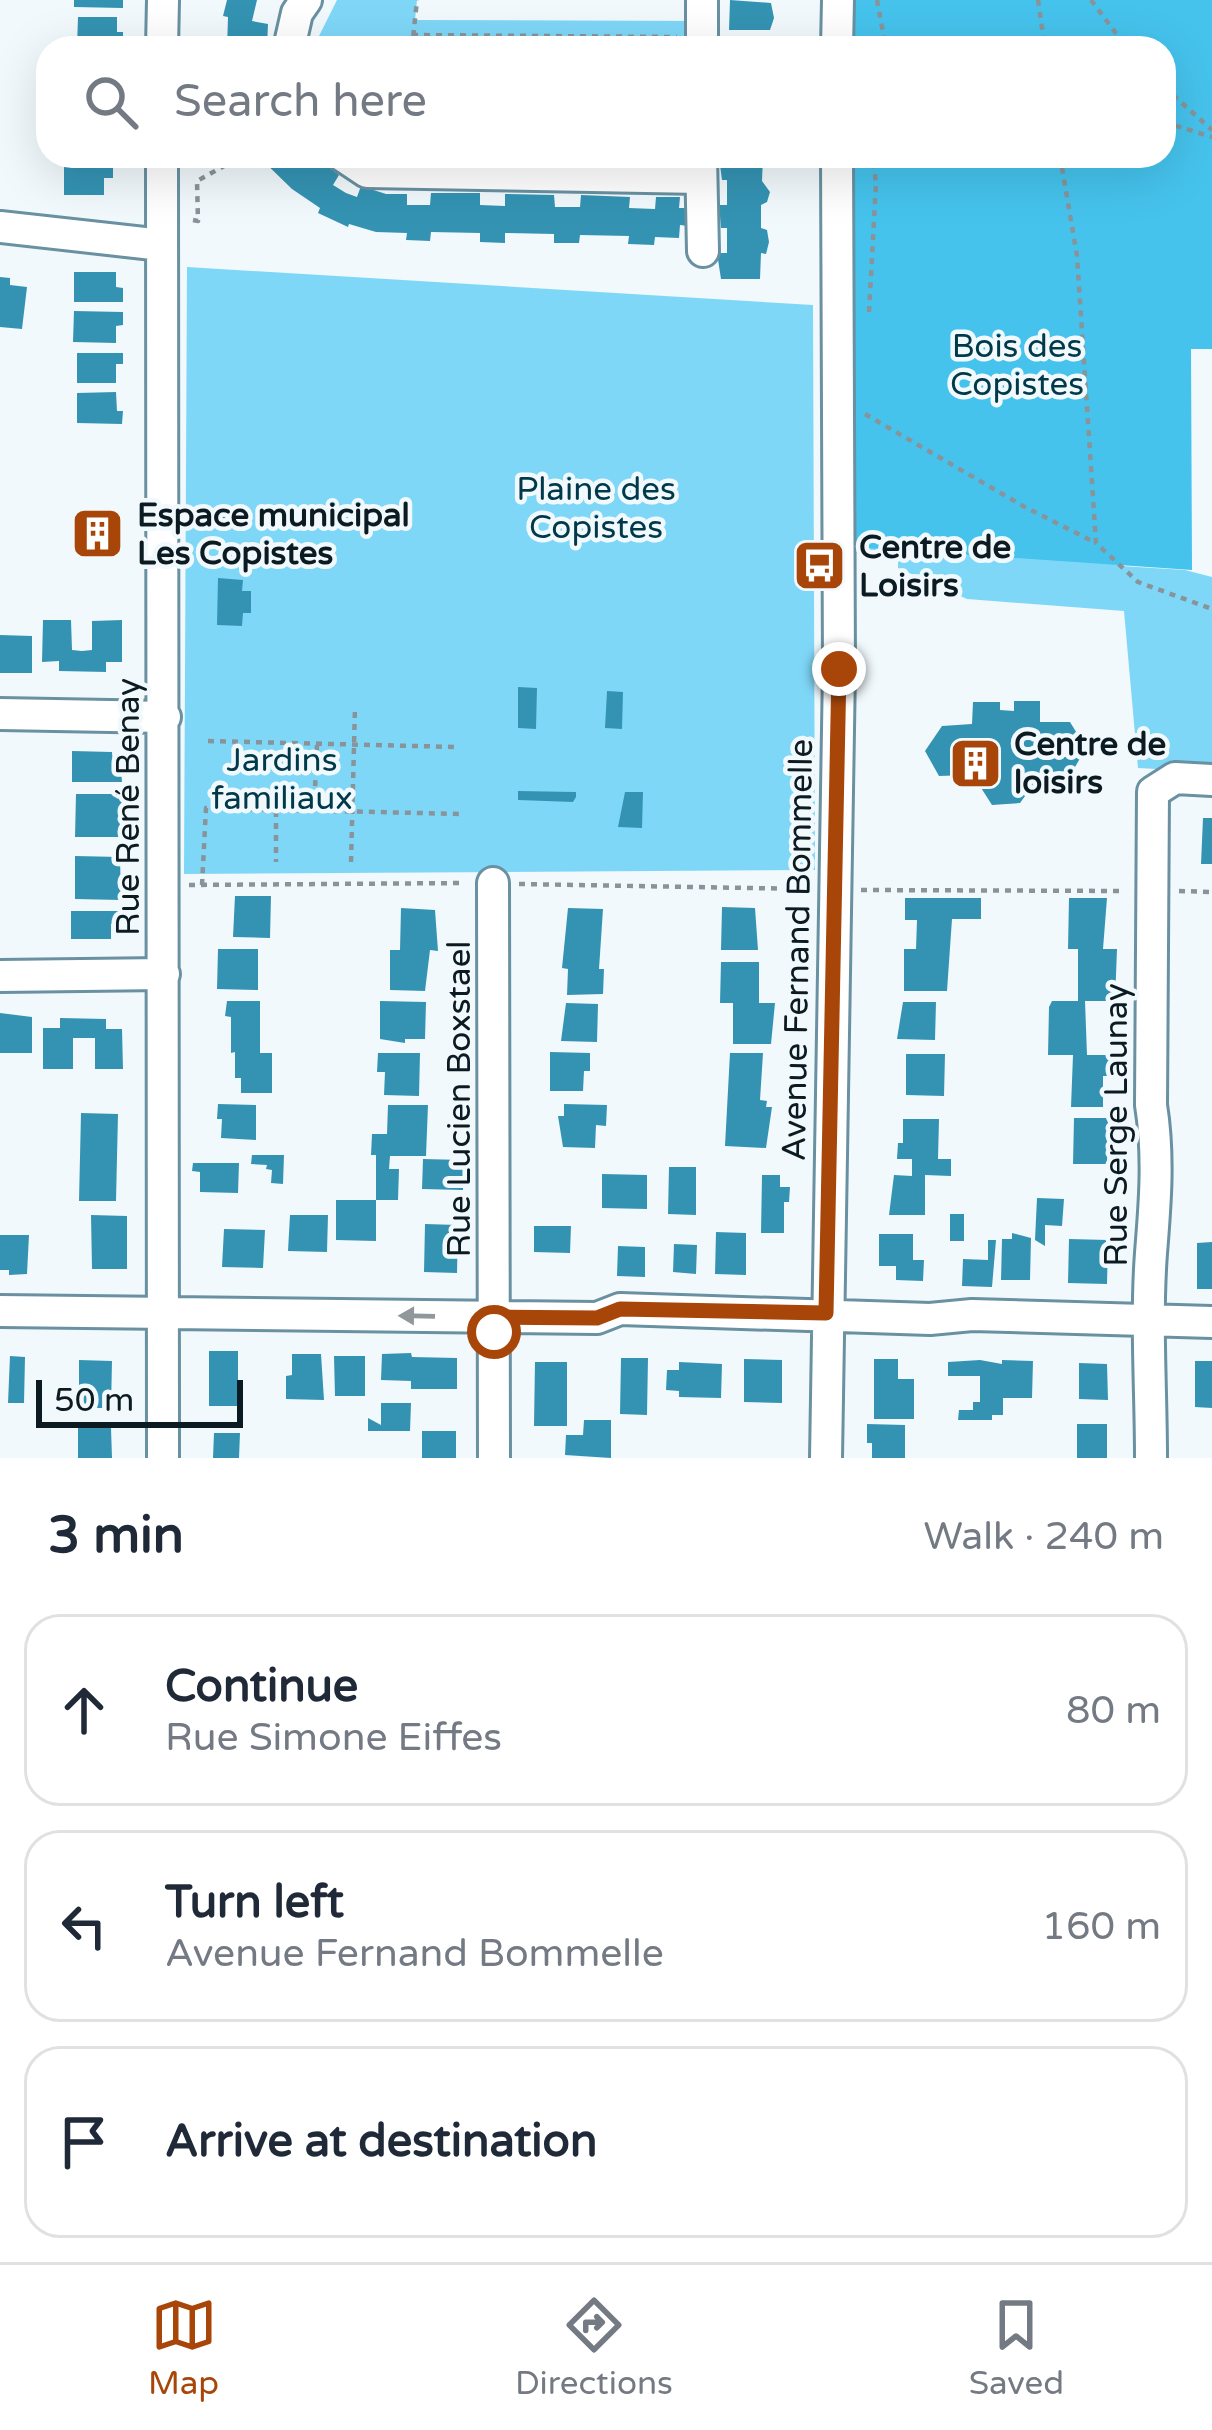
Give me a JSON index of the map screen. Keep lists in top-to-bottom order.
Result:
{
  "streets": {
    "street": [
      "Rue René Benay",
      "Avenue Fernand Bommelle",
      "Rue Lucien Boxstael",
      "Rue Serge Launay"
    ]
  },
  "parks": ["Bois des Copistes", "Plaine des Copistes", "Jardins familiaux"],
  "places": {
    "building": ["Espace municipal Les Copistes", "Centre de loisirs"],
    "bus stop": ["Centre de Loisirs"]
  },
  "scale_bar": "50 m",
  "page": {
    "search": "Search here",
    "scale": "50 m",
    "heading": ["3 min", "Walk · 240 m"],
    "list": [
      ["Continue", "Rue Simone Eiffes", "80 m"],
      ["Turn left", "Avenue Fernand Bommelle", "160 m"],
      "Arrive at destination"
    ],
    "nav": ["Map", "Directions", "Saved"]
  }
}
